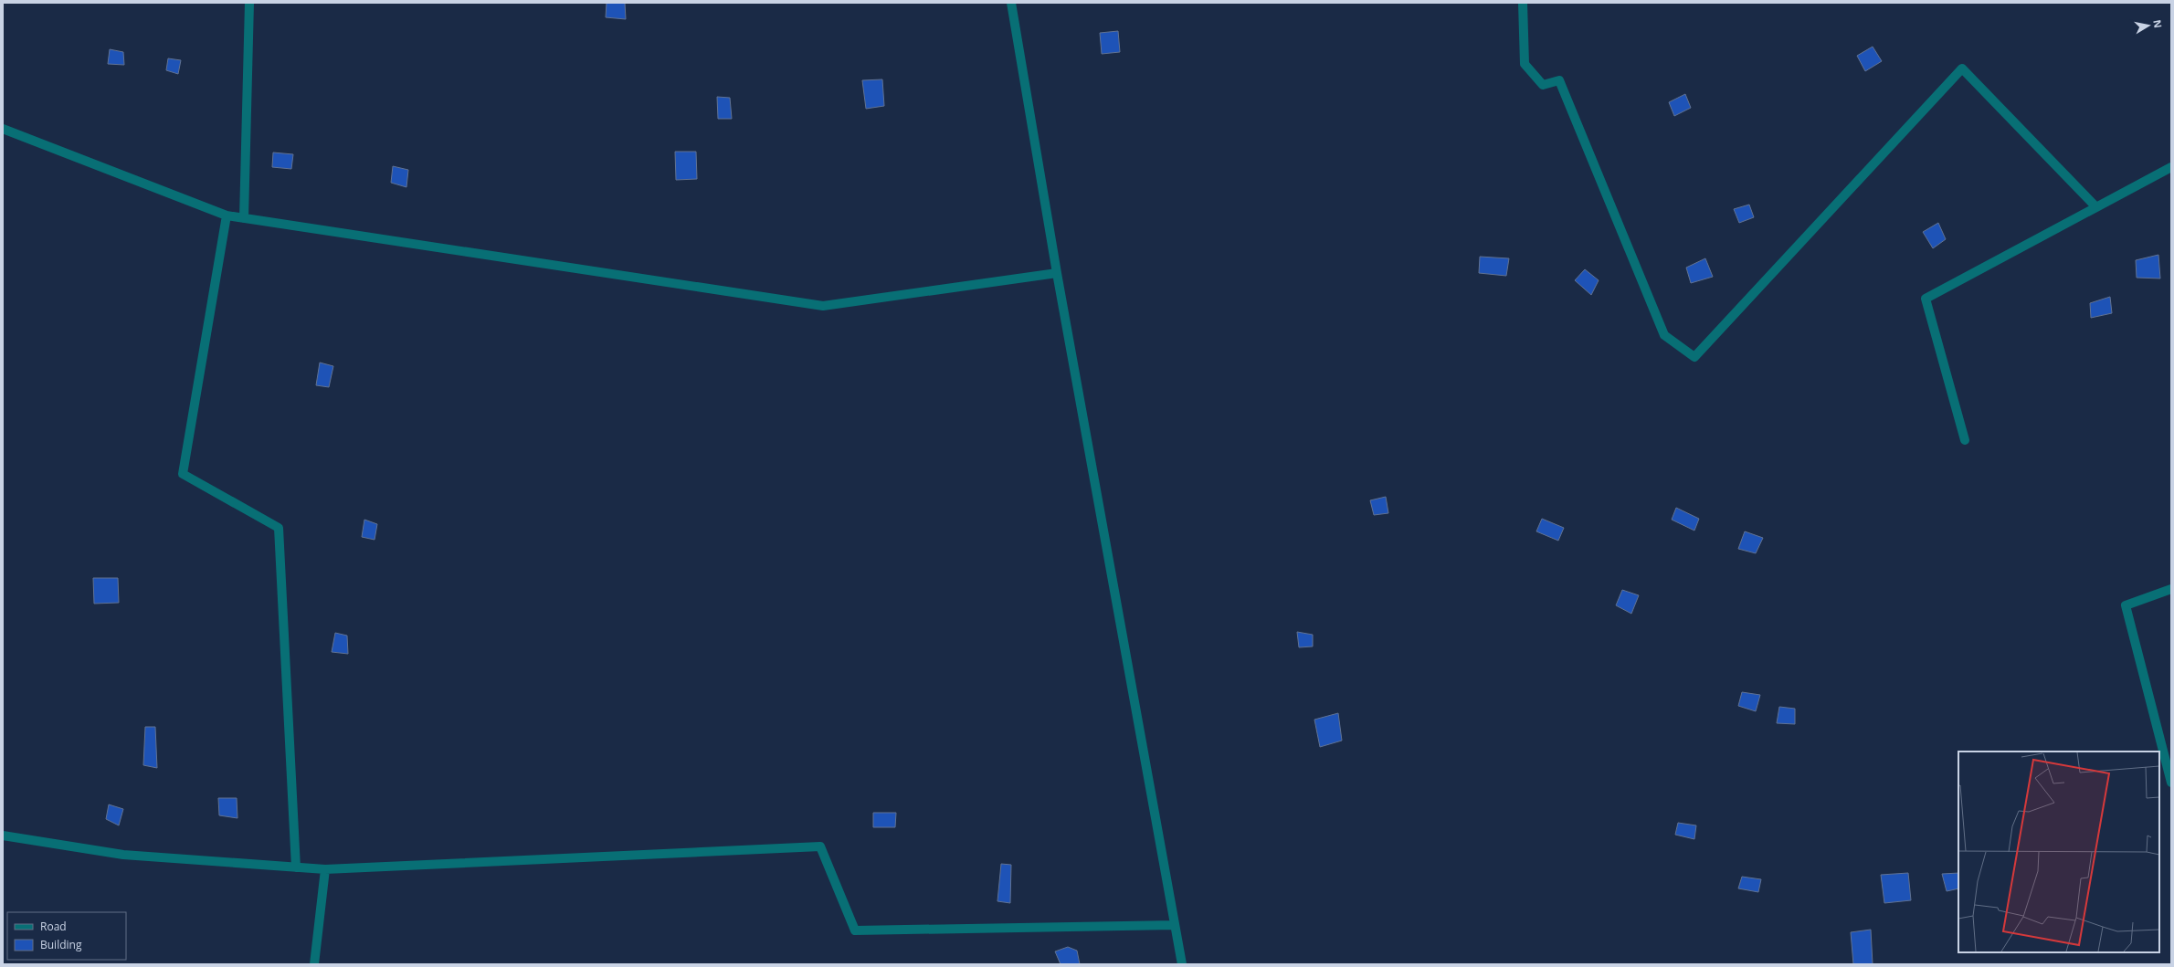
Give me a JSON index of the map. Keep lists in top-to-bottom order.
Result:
{
  "legend": ["Road", "Building"],
  "north": "right"
}
